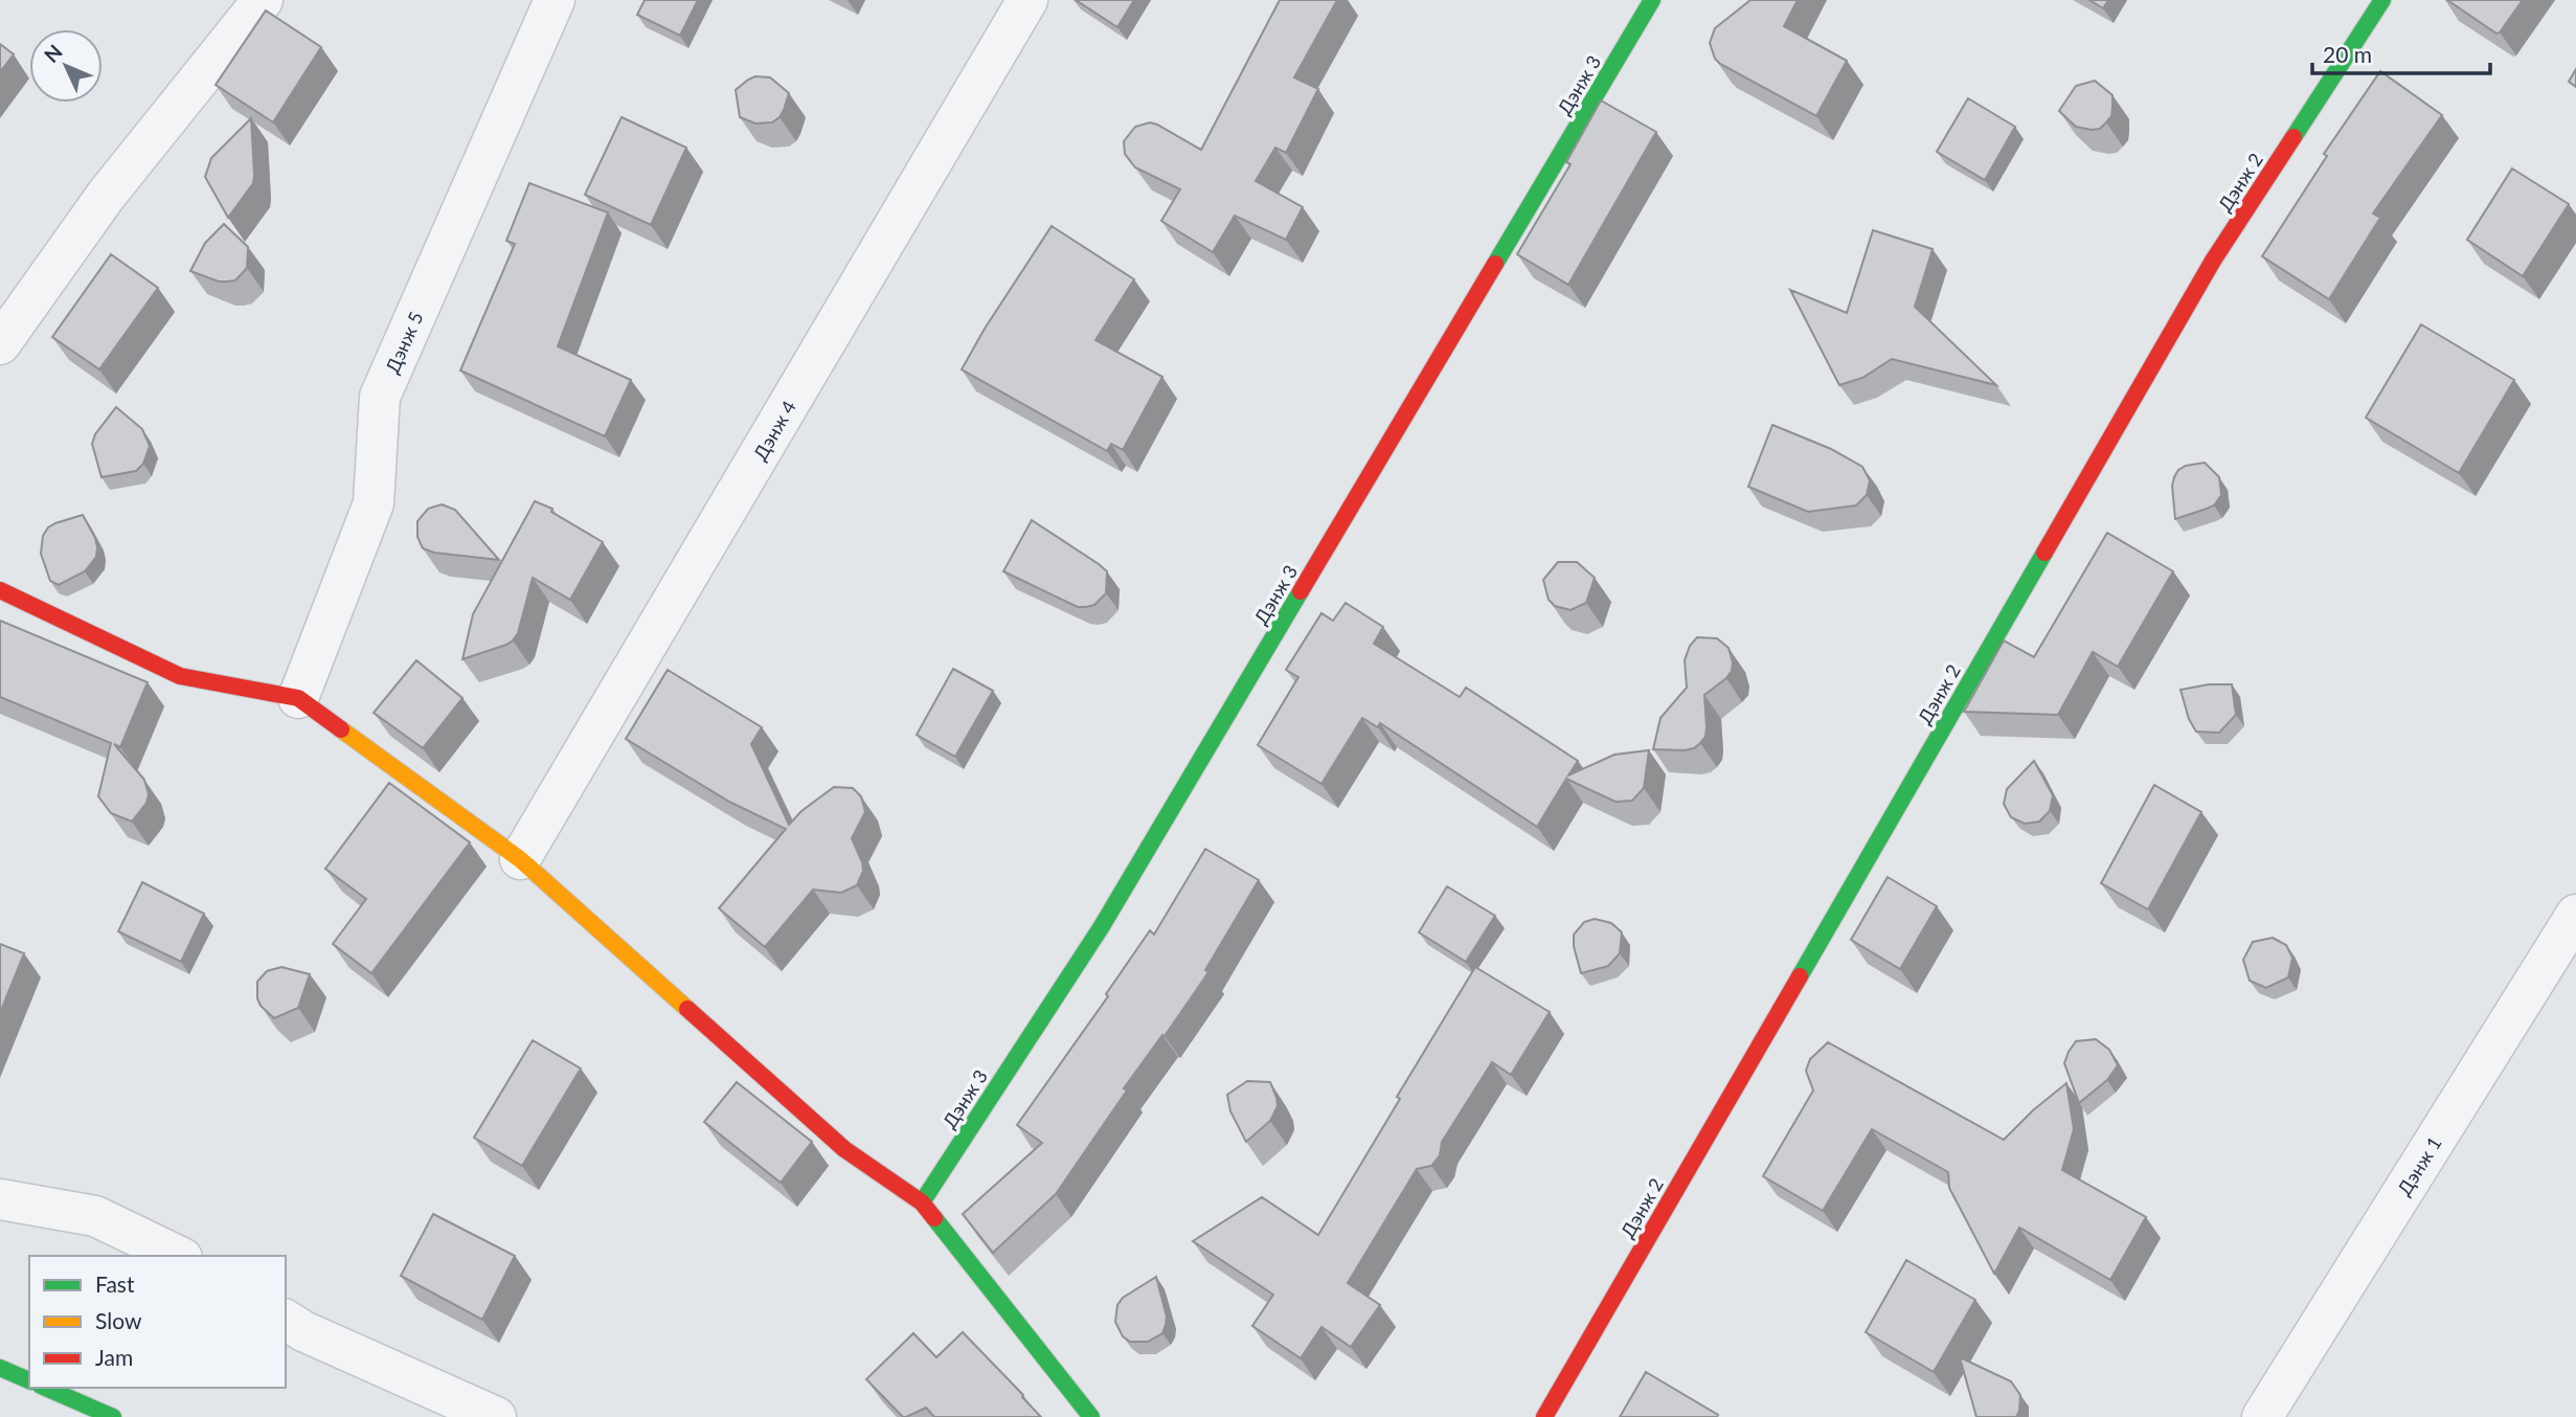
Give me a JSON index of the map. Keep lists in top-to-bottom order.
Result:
{
  "streets": {
    "street": [
      "Дэнж 3",
      "Дэнж 2",
      "Дэнж 5",
      "Дэнж 4",
      "Дэнж 1"
    ]
  },
  "legend": ["Fast", "Slow", "Jam"],
  "scale_bar": "20 m",
  "north": "top left"
}
